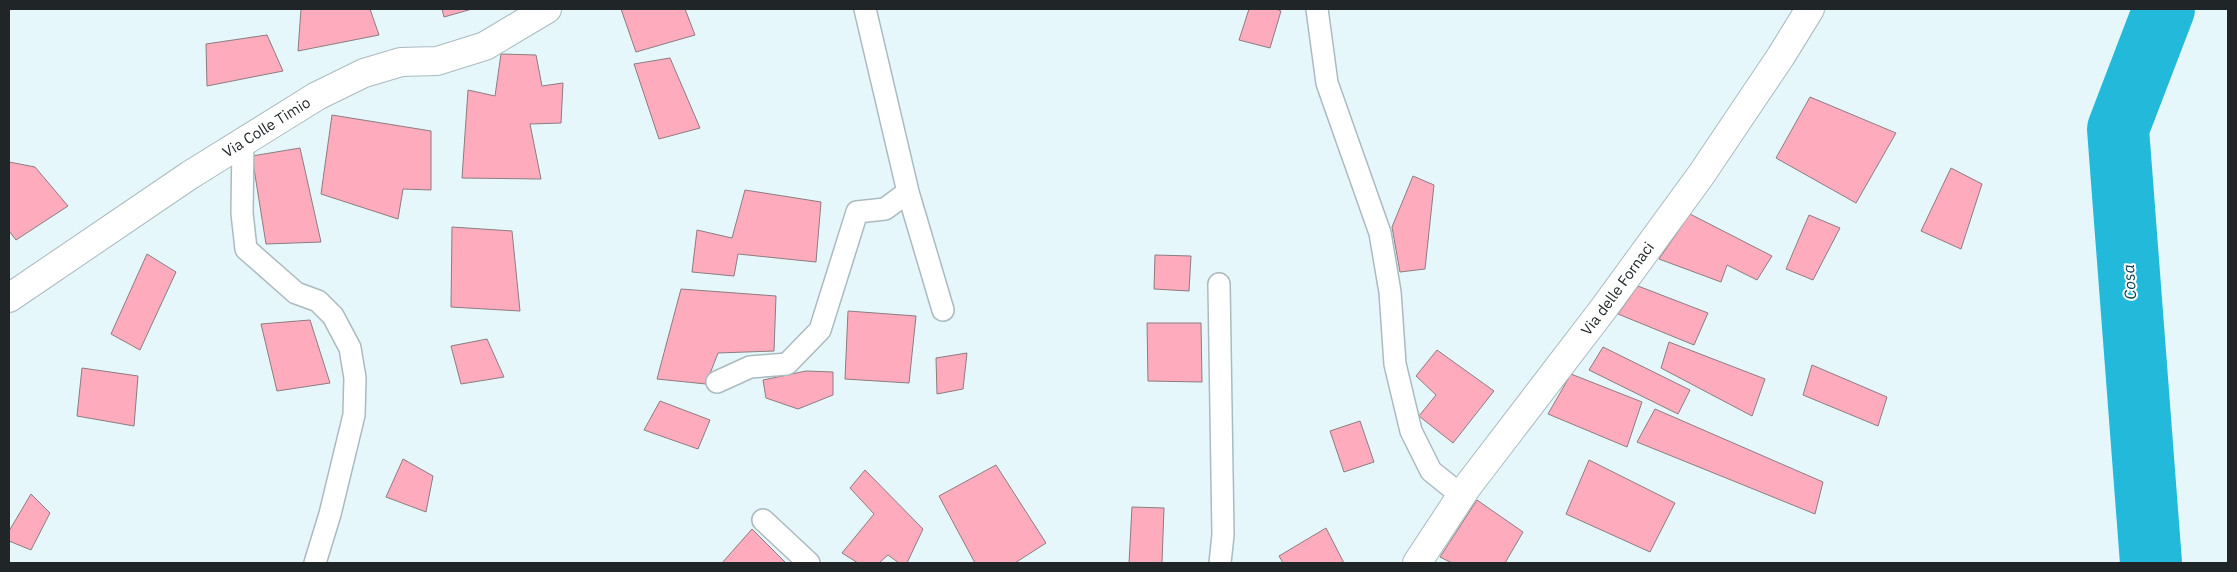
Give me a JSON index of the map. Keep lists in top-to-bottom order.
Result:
{
  "streets": {
    "street": ["Via Colle Timio", "Via delle Fornaci"]
  },
  "water": ["Cosa"]
}
